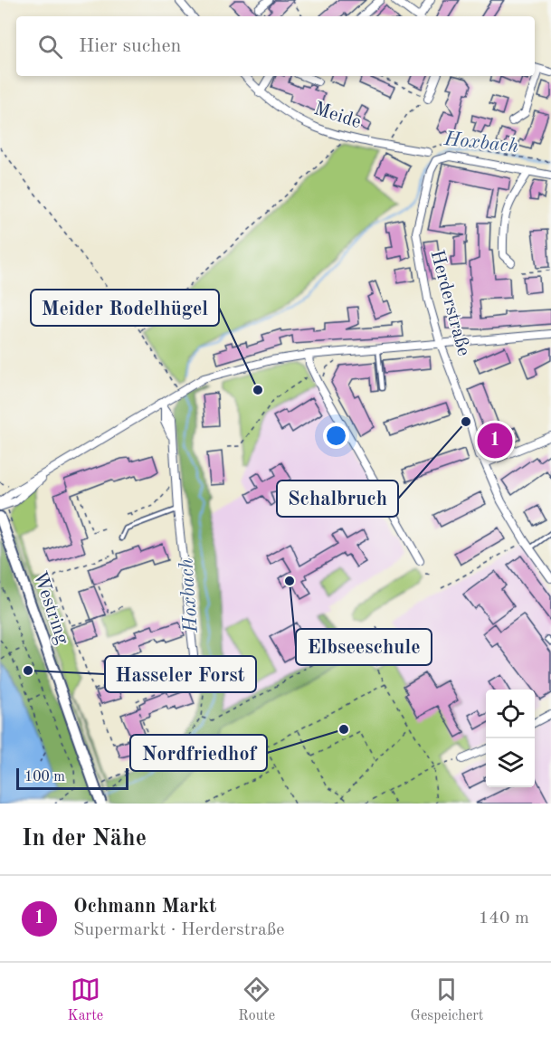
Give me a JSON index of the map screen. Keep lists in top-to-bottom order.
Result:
{
  "streets": {
    "main road": ["Westring"],
    "street": ["Meide", "Herderstraße"]
  },
  "water": ["Hoxbach"],
  "places": [
    "Meider Rodelhügel",
    "Schalbruch",
    "Elbseeschule",
    "Hasseler Forst",
    "Nordfriedhof"
  ],
  "scale_bar": "100 m",
  "page": {
    "search": "Hier suchen",
    "pins": "1",
    "scale": "100 m",
    "heading": "In der Nähe",
    "list": [
      {
        "mark": "1",
        "name": "Ochmann Markt",
        "note": "Supermarkt · Herderstraße",
        "value": "140 m"
      }
    ],
    "nav": ["Karte", "Route", "Gespeichert"]
  }
}
